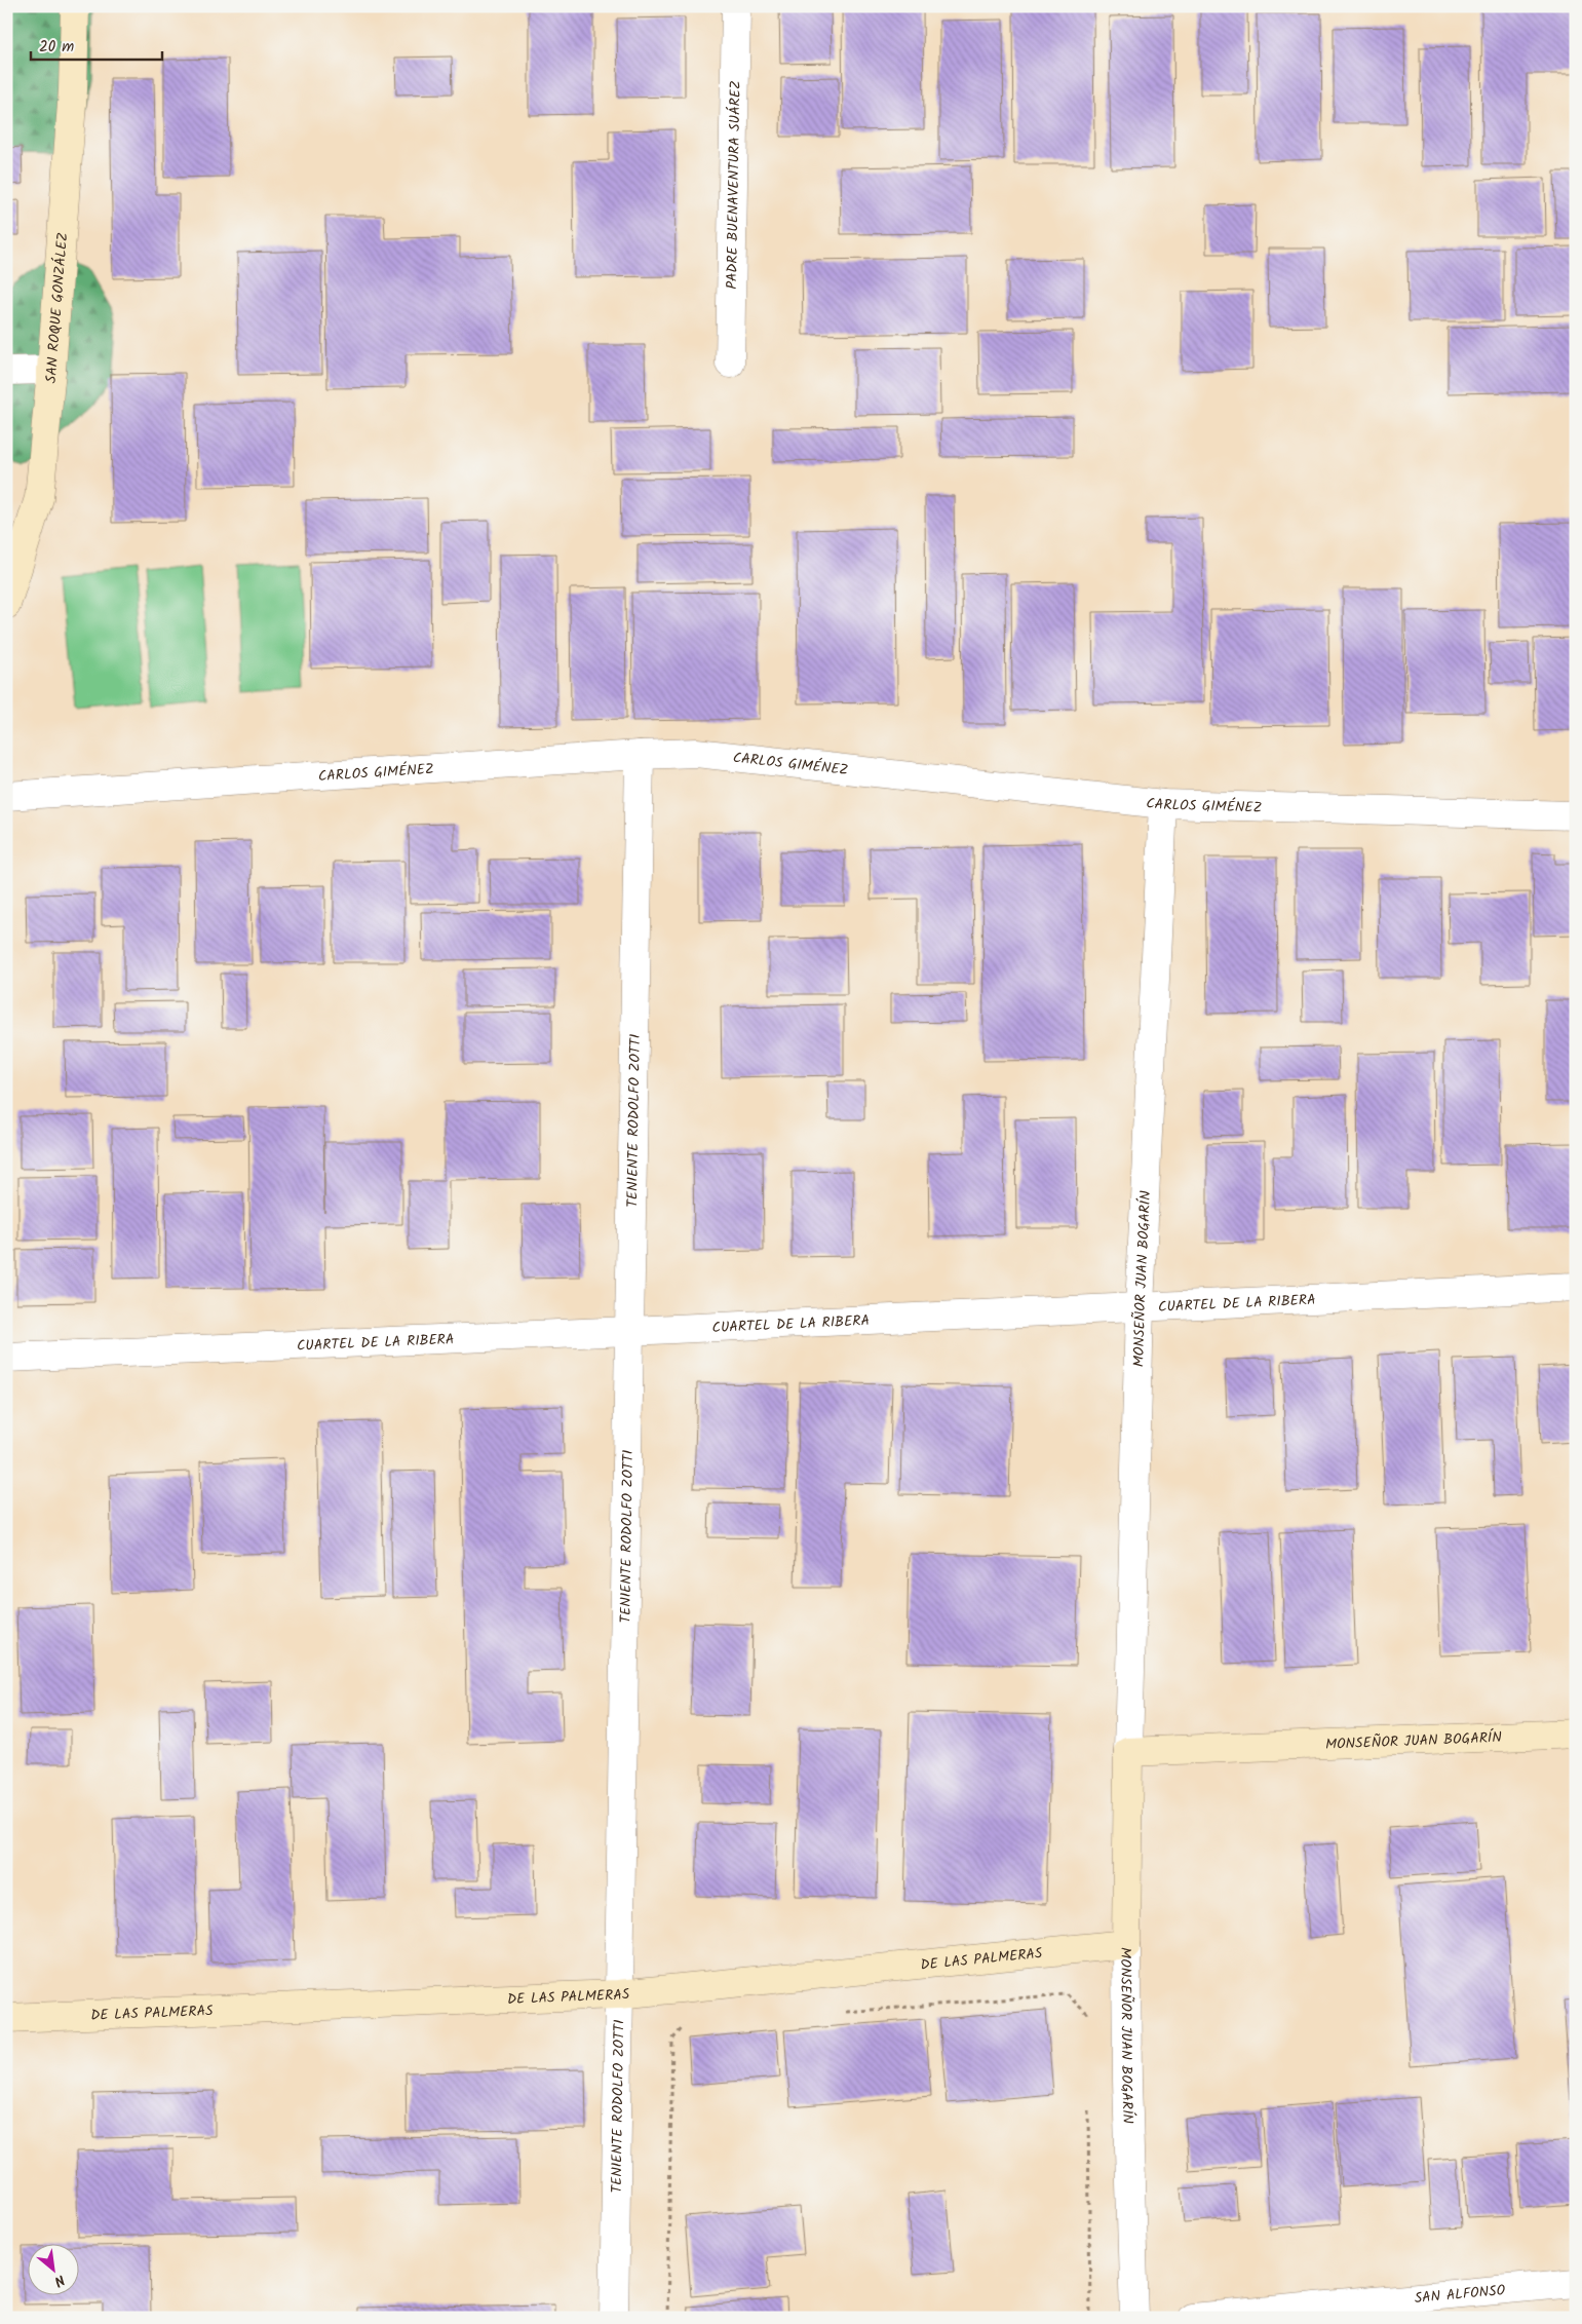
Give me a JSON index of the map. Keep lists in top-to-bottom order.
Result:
{
  "streets": {
    "main road": ["SAN ROQUE GONZÁLEZ", "MONSEÑOR JUAN BOGARÍN", "DE LAS PALMERAS"],
    "street": [
      "PADRE BUENAVENTURA SUÁREZ",
      "CARLOS GIMÉNEZ",
      "TENIENTE RODOLFO ZOTTI",
      "CUARTEL DE LA RIBERA",
      "SAN ALFONSO"
    ]
  },
  "crossings": [
    ["CARLOS GIMÉNEZ", "TENIENTE RODOLFO ZOTTI"],
    ["CARLOS GIMÉNEZ", "MONSEÑOR JUAN BOGARÍN"],
    ["TENIENTE RODOLFO ZOTTI", "CUARTEL DE LA RIBERA"],
    ["TENIENTE RODOLFO ZOTTI", "DE LAS PALMERAS"],
    ["MONSEÑOR JUAN BOGARÍN", "CUARTEL DE LA RIBERA"],
    ["MONSEÑOR JUAN BOGARÍN", "DE LAS PALMERAS"]
  ],
  "scale_bar": "20 m",
  "north": "bottom right"
}
